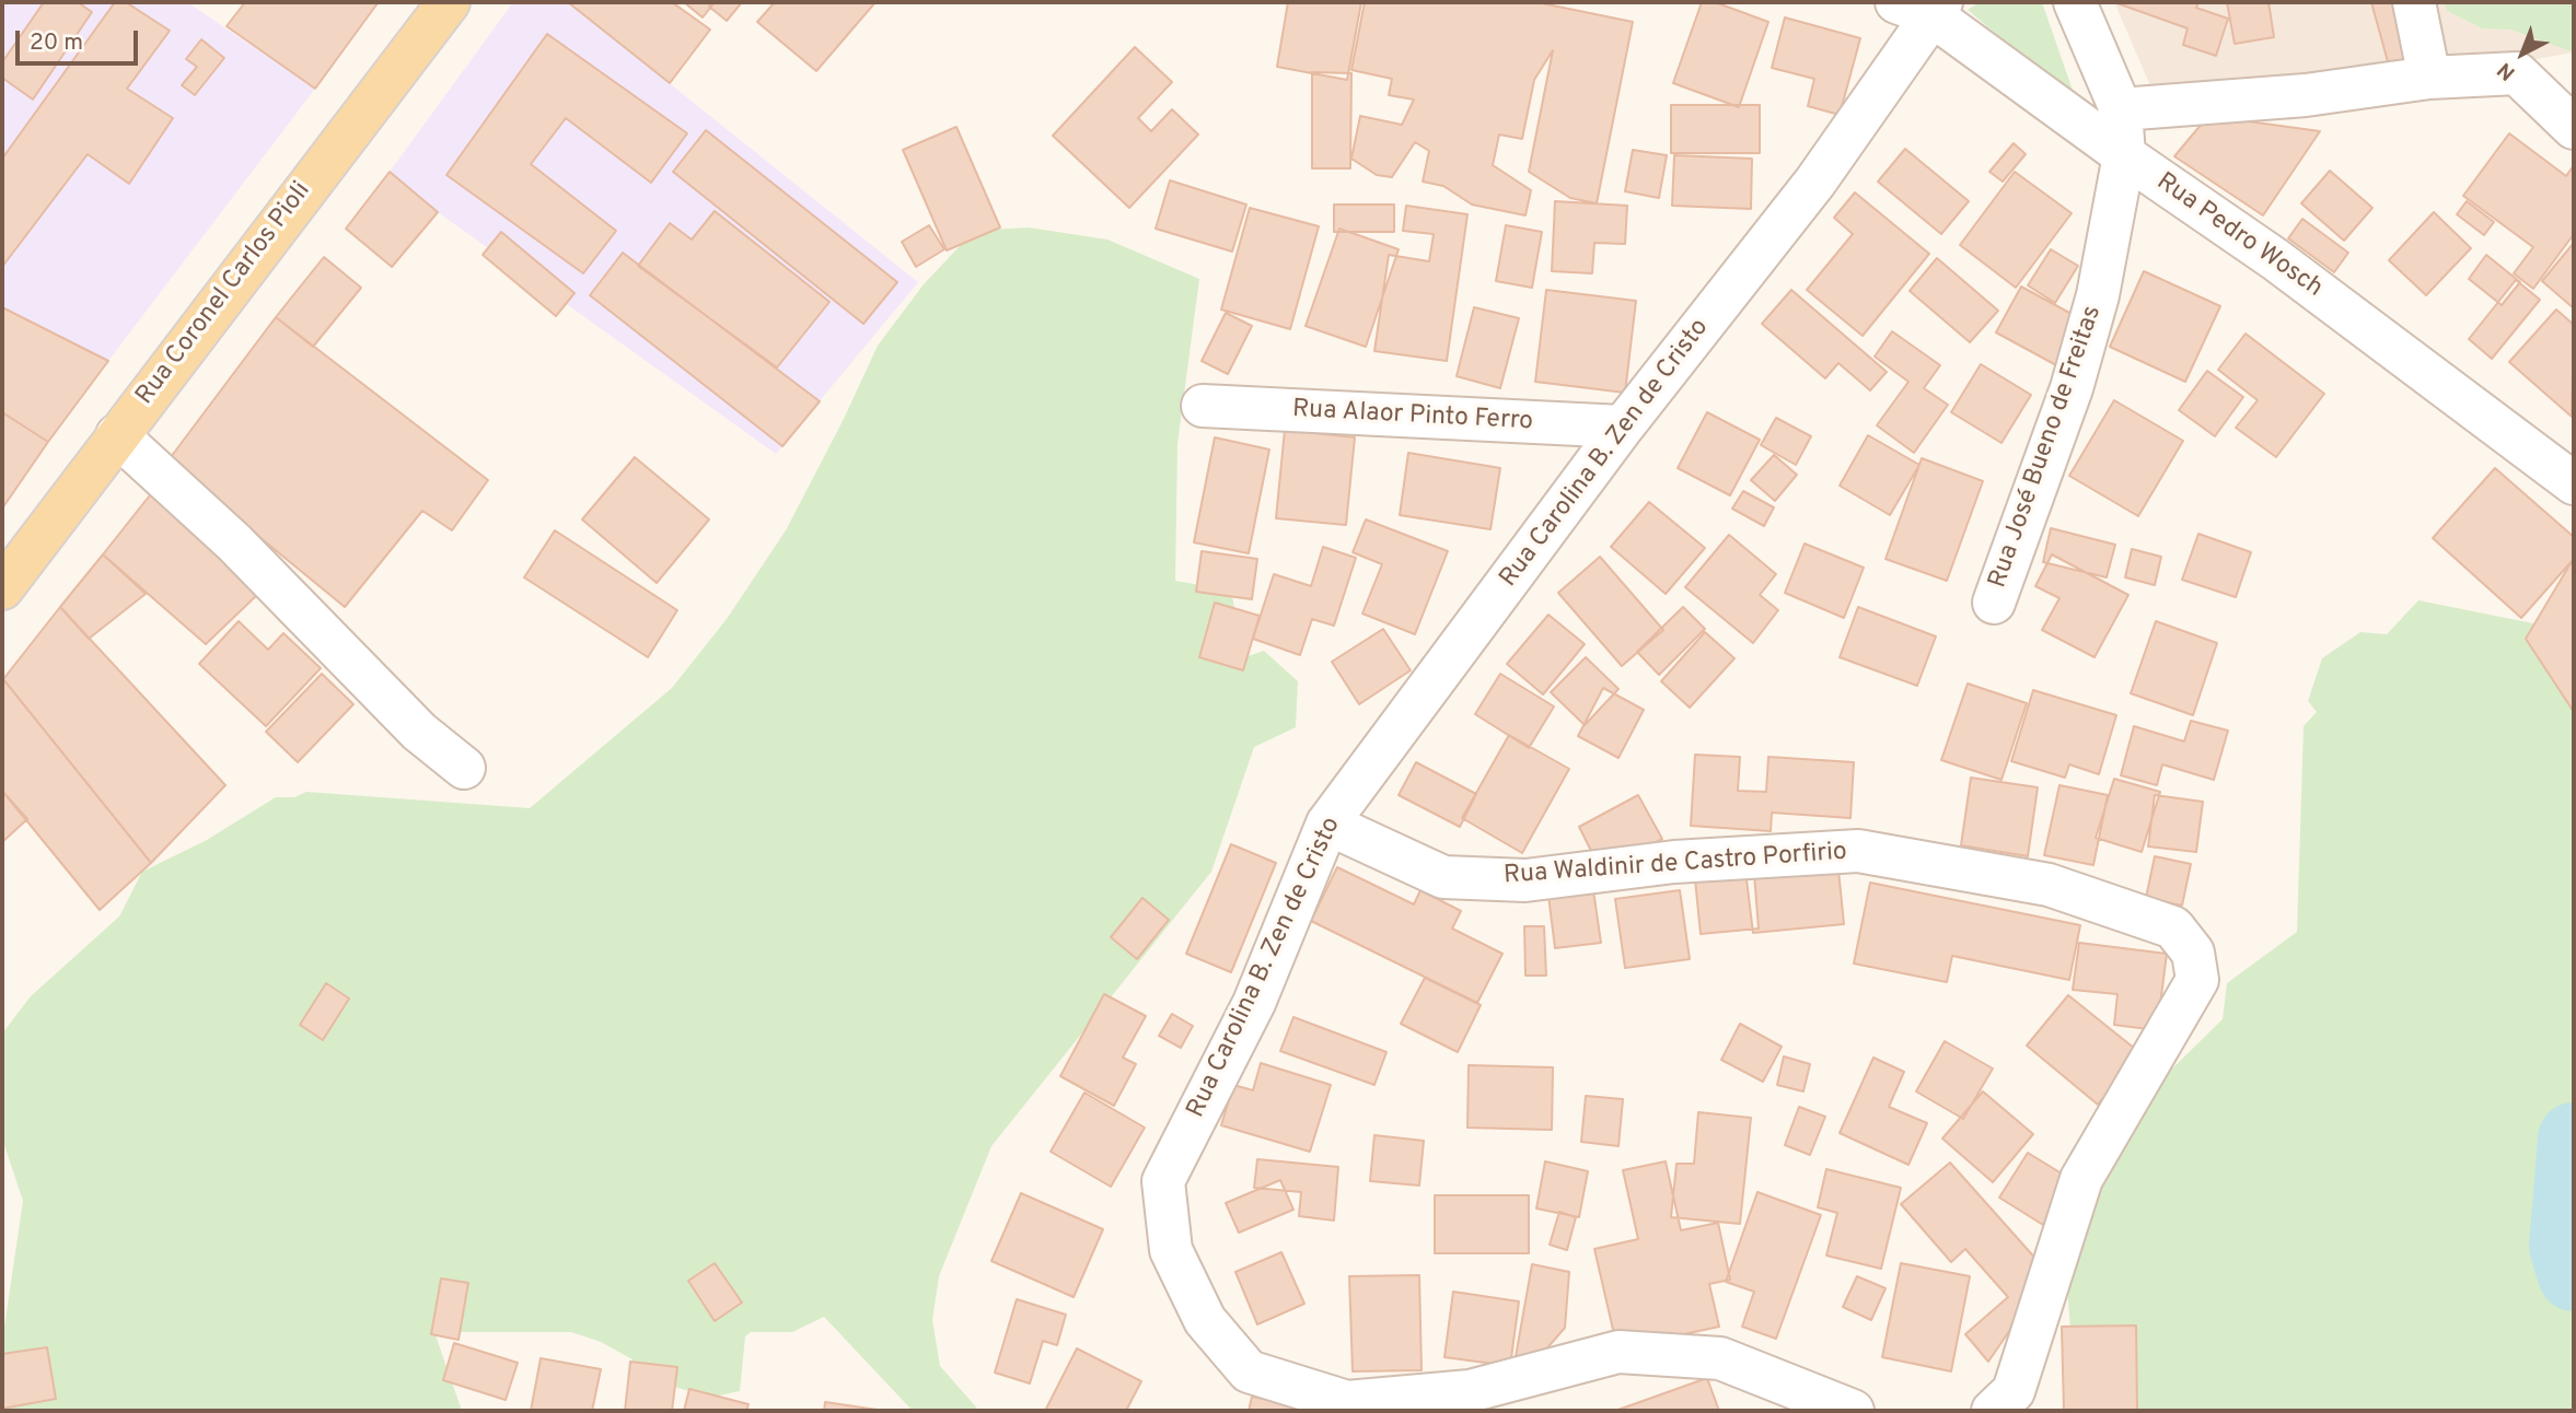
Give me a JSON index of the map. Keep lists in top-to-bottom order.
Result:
{
  "streets": {
    "main road": ["Rua Coronel Carlos Pioli"],
    "street": [
      "Rua Pedro Wosch",
      "Rua Alaor Pinto Ferro",
      "Rua José Bueno de Freitas",
      "Rua Carolina B. Zen de Cristo",
      "Rua Waldinir de Castro Porfirio"
    ]
  },
  "crossings": [
    ["Rua Pedro Wosch", "Rua José Bueno de Freitas"],
    ["Rua Pedro Wosch", "Rua Carolina B. Zen de Cristo"],
    ["Rua Alaor Pinto Ferro", "Rua Carolina B. Zen de Cristo"],
    ["Rua Carolina B. Zen de Cristo", "Rua Waldinir de Castro Porfirio"]
  ],
  "scale_bar": "20 m",
  "north": "bottom left"
}
